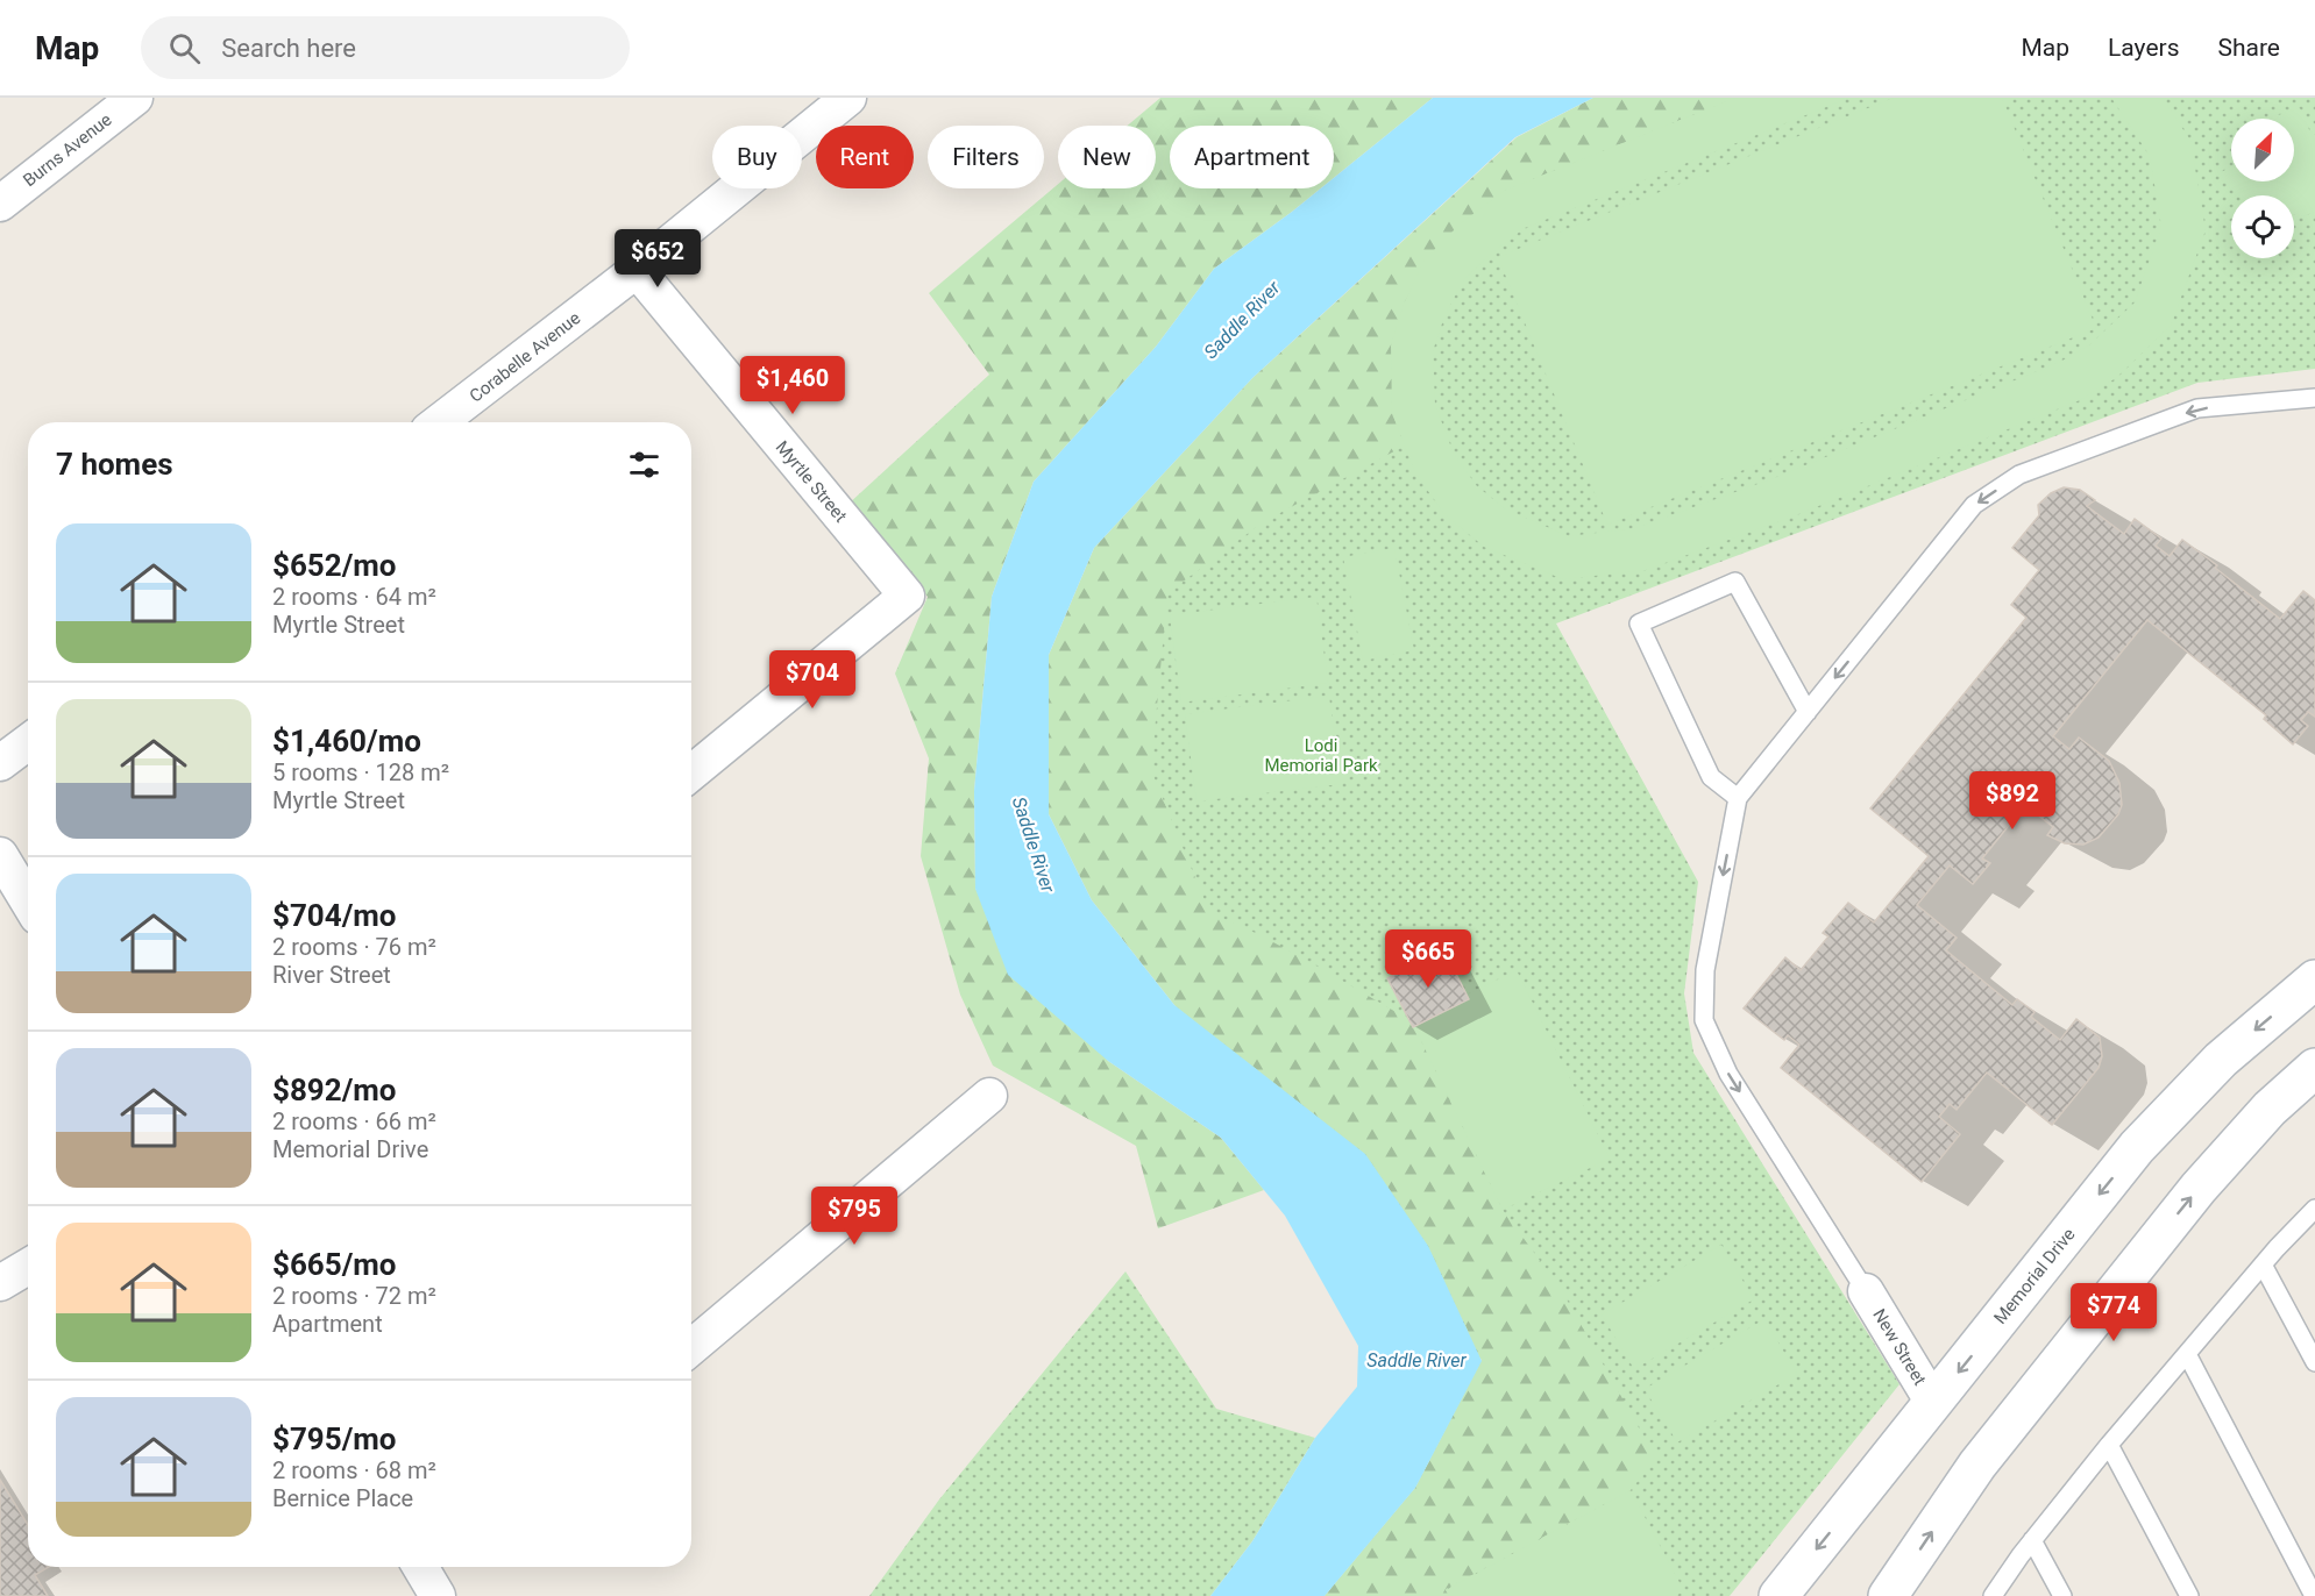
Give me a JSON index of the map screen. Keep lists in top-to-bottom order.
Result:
{
  "streets": {
    "main road": ["Memorial Drive"],
    "street": [
      "Burns Avenue",
      "Corabelle Avenue",
      "Myrtle Street",
      "New Street"
    ]
  },
  "crossings": [
    ["Corabelle Avenue", "Myrtle Street"],
    ["Memorial Drive", "New Street"]
  ],
  "water": ["Saddle River"],
  "parks": ["Lodi Memorial Park"],
  "north": "top right",
  "page": {
    "header": "Map",
    "search": "Search here",
    "nav": ["Map", "Layers", "Share"],
    "chip": [
      "Buy",
      "Rent",
      "Filters",
      "New",
      "Apartment"
    ],
    "price": [
      "$652",
      "$1,460",
      "$704",
      "$892",
      "$665",
      "$795",
      "$774"
    ],
    "heading": "7 homes",
    "list": [
      {
        "name": "$652/mo",
        "note": "2 rooms · 64 m² · Myrtle Street"
      },
      {
        "name": "$1,460/mo",
        "note": "5 rooms · 128 m² · Myrtle Street"
      },
      {
        "name": "$704/mo",
        "note": "2 rooms · 76 m² · River Street"
      },
      {
        "name": "$892/mo",
        "note": "2 rooms · 66 m² · Memorial Drive"
      },
      {
        "name": "$665/mo",
        "note": "2 rooms · 72 m² · Apartment"
      },
      {
        "name": "$795/mo",
        "note": "2 rooms · 68 m² · Bernice Place"
      }
    ]
  }
}
